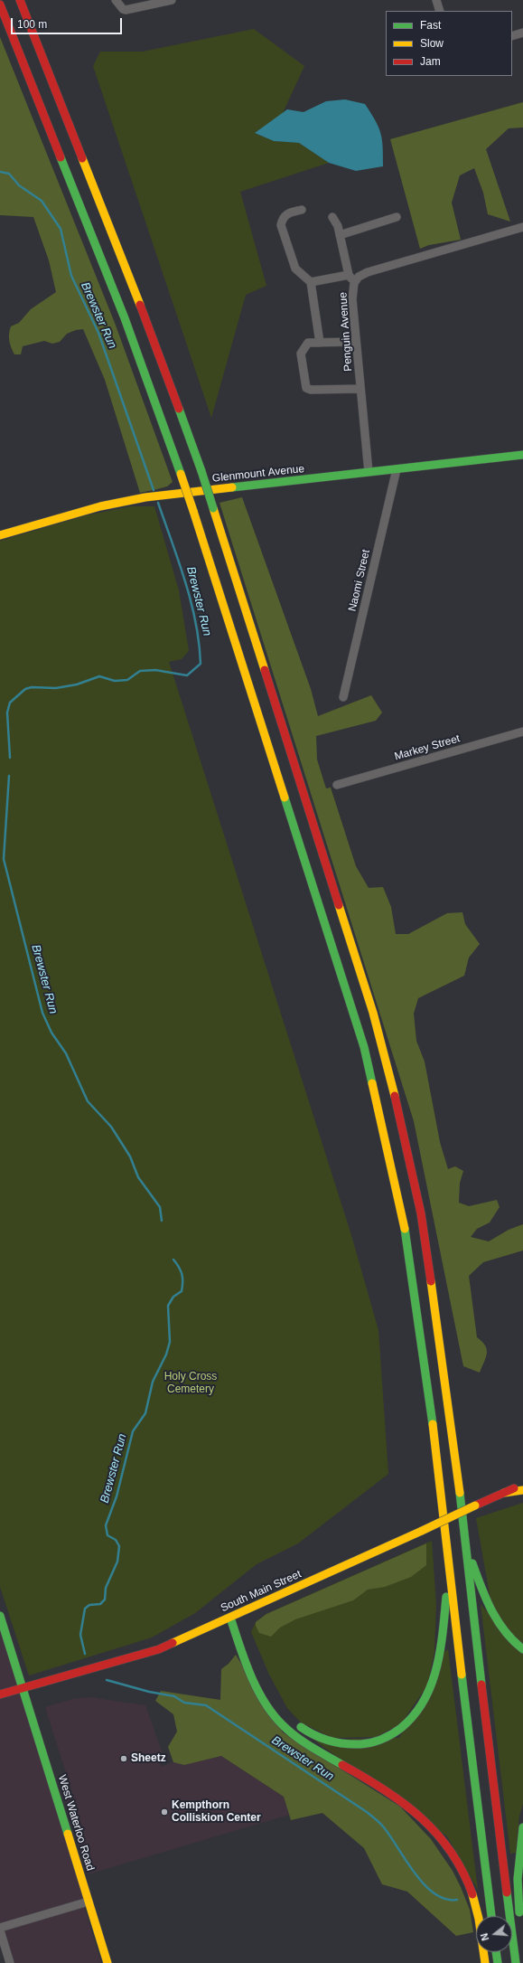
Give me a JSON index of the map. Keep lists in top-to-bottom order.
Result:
{
  "streets": {
    "main road": ["Glenmount Avenue", "South Main Street", "West Waterloo Road"],
    "street": ["Penguin Avenue", "Naomi Street", "Markey Street"]
  },
  "crossings": [
    ["Penguin Avenue", "Glenmount Avenue"],
    ["Glenmount Avenue", "Naomi Street"],
    ["South Main Street", "West Waterloo Road"]
  ],
  "water": ["Brewster Run"],
  "parks": ["Holy Cross Cemetery"],
  "places": ["Sheetz", "Kempthorn Colliskion Center"],
  "legend": ["Fast", "Slow", "Jam"],
  "scale_bar": "100 m",
  "north": "left"
}
